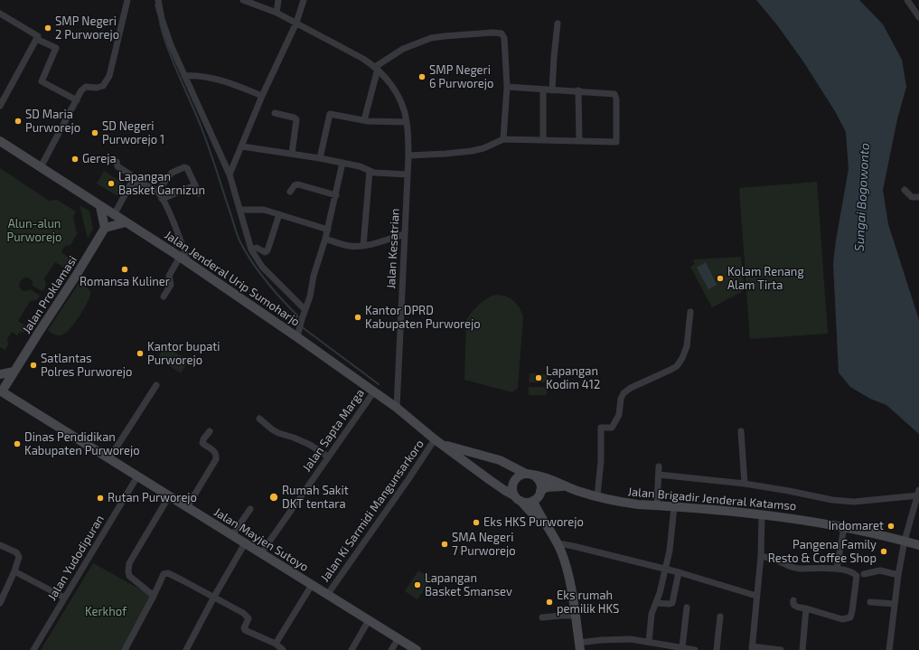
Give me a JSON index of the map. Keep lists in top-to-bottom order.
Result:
{
  "streets": {
    "main road": [
      "Jalan Jenderal Urip Sumoharjo",
      "Jalan Proklamasi",
      "Jalan Brigadir Jenderal Katamso",
      "Jalan Mayjen Sutoyo"
    ],
    "street": [
      "Jalan Kesatrian",
      "Jalan Sapta Marga",
      "Jalan Ki Sarmidi Mangunsarkoro",
      "Jalan Yudodipuran"
    ]
  },
  "crossings": [
    ["Jalan Kesatrian", "Jalan Jenderal Urip Sumoharjo"],
    ["Jalan Jenderal Urip Sumoharjo", "Jalan Sapta Marga"],
    ["Jalan Jenderal Urip Sumoharjo", "Jalan Brigadir Jenderal Katamso"],
    ["Jalan Jenderal Urip Sumoharjo", "Jalan Ki Sarmidi Mangunsarkoro"],
    ["Jalan Proklamasi", "Jalan Mayjen Sutoyo"],
    ["Jalan Sapta Marga", "Jalan Mayjen Sutoyo"],
    ["Jalan Ki Sarmidi Mangunsarkoro", "Jalan Mayjen Sutoyo"],
    ["Jalan Mayjen Sutoyo", "Jalan Yudodipuran"]
  ],
  "water": ["Sungai Bogowonto"],
  "parks": ["Alun-alun Purworejo", "Kerkhof"],
  "places": [
    "SMP Negeri 2 Purworejo",
    "SMP Negeri 6 Purworejo",
    "SD Maria Purworejo",
    "SD Negeri Purworejo 1",
    "Gereja",
    "Lapangan Basket Garnizun",
    "Romansa Kuliner",
    "Kolam Renang Alam Tirta",
    "Kantor DPRD Kabupaten Purworejo",
    "Kantor bupati Purworejo",
    "Satlantas Polres Purworejo",
    "Lapangan Kodim 412",
    "Dinas Pendidikan Kabupaten Purworejo",
    "Rumah Sakit DKT tentara",
    "Rutan Purworejo",
    "Eks HKS Purworejo",
    "Indomaret",
    "SMA Negeri 7 Purworejo",
    "Pangena Family Resto & Coffee Shop",
    "Lapangan Basket Smansev",
    "Eks rumah pemilik HKS"
  ]
}
